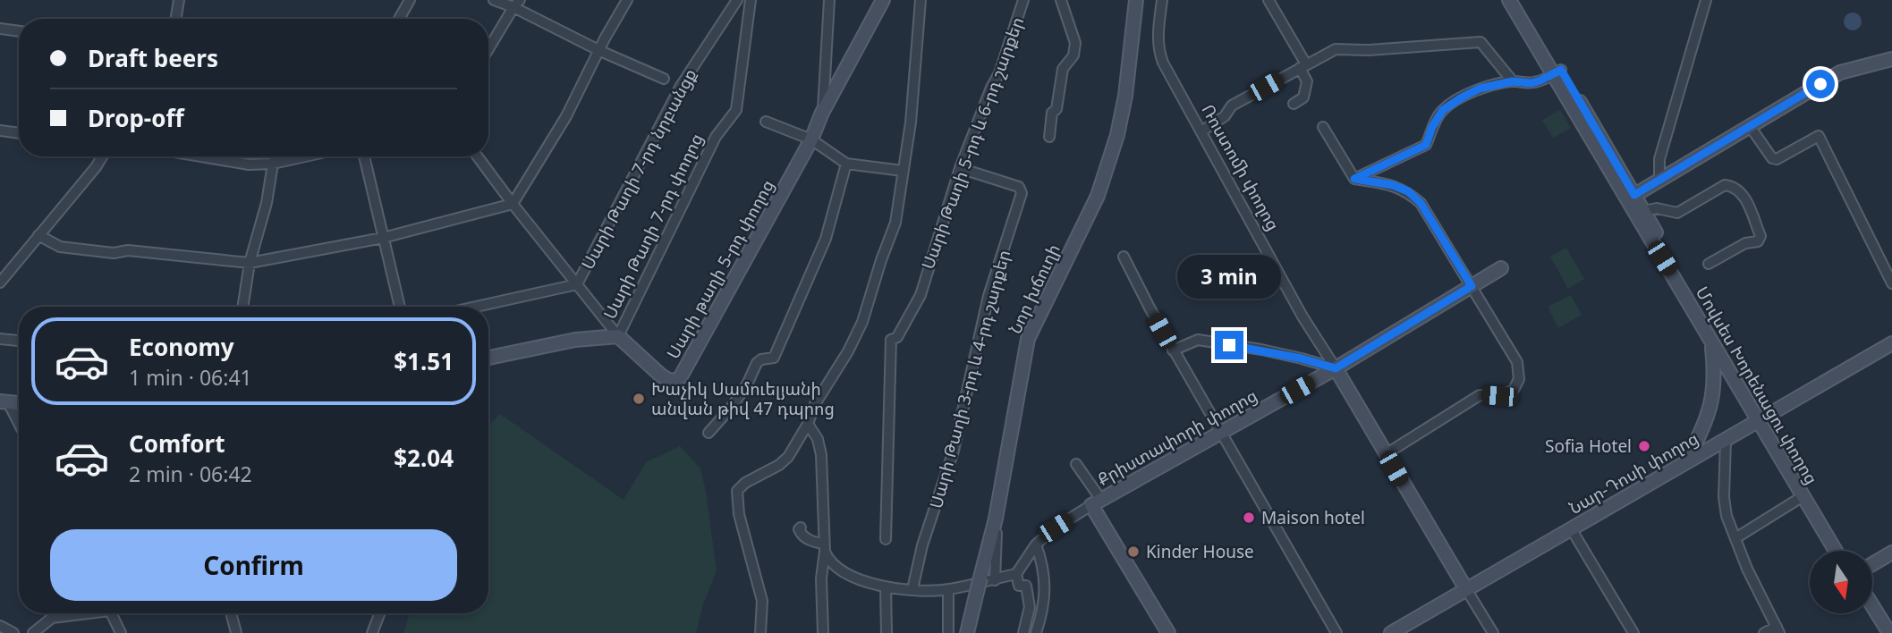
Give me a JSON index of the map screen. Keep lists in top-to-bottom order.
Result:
{
  "streets": {
    "main road": [
      "Ռոստոմի փողոց",
      "Սարի Թաղի 7-րդ փողոց",
      "Սարի թաղի 5-րդ փողոց",
      "Նոր խճուղի",
      "Մովսես Խորենացու փողոց",
      "Քրիստափորի փողոց",
      "Նար-Դոսի փողոց"
    ],
    "street": ["Սարի Թաղի 5-րդ և 6-րդ շարքեր", "Սարի Թաղի 7-րդ նրբանցք", "Սարի Թաղի 3-րդ և 4-րդ շարքեր"]
  },
  "crossings": [
    ["Սարի Թաղի 5-րդ և 6-րդ շարքեր", "Սարի Թաղի 3-րդ և 4-րդ շարքեր"],
    ["Ռոստոմի փողոց", "Քրիստափորի փողոց"],
    ["Ռոստոմի փողոց", "Նար-Դոսի փողոց"],
    ["Սարի Թաղի 7-րդ փողոց", "Սարի թաղի 5-րդ փողոց"],
    ["Մովսես Խորենացու փողոց", "Նար-Դոսի փողոց"]
  ],
  "places": [
    "Խաչիկ Սամուելյանի անվան թիվ 47 դպրոց",
    "Sofia Hotel",
    "Maison hotel",
    "Kinder House"
  ],
  "north": "bottom",
  "page": {
    "banner": ["Draft beers", "Drop-off"],
    "bubble": "3 min",
    "list": [
      {
        "name": "Economy",
        "note": "1 min · 06:41",
        "value": "$1.51"
      },
      {
        "name": "Comfort",
        "note": "2 min · 06:42",
        "value": "$2.04"
      }
    ],
    "buttons": "Confirm"
  }
}
